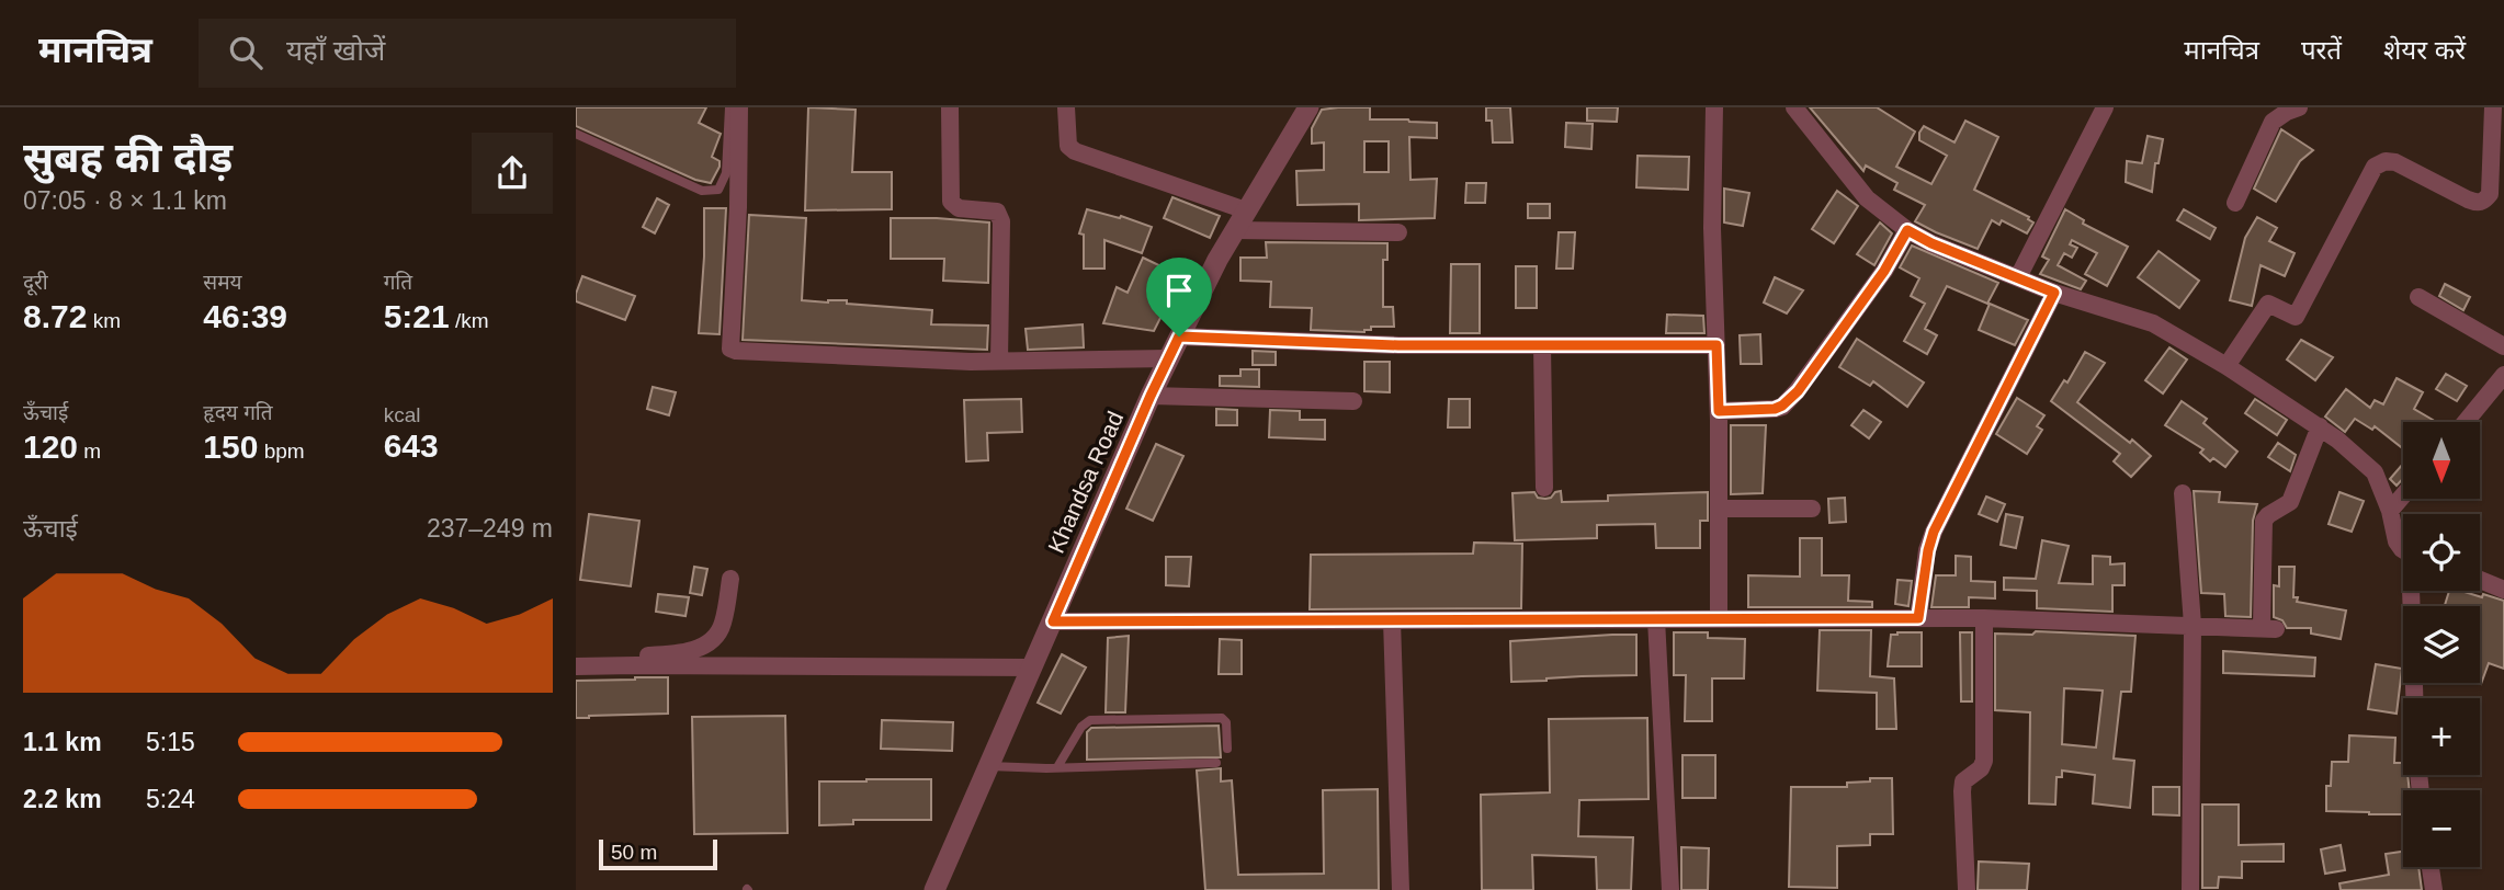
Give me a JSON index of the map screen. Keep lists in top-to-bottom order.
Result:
{
  "streets": {
    "street": ["Khandsa Road"]
  },
  "scale_bar": "50 m",
  "north": "bottom",
  "page": {
    "header": "मानचित्र",
    "search": "यहाँ खोजें",
    "nav": ["मानचित्र", "परतें", "शेयर करें"],
    "heading": ["सुबह की दौड़", "07:05 · 8 × 1.1 km"],
    "stats": [
      ["दूरी", "8.72 km"],
      ["समय", "46:39"],
      ["गति", "5:21 /km"],
      ["ऊँचाई", "120 m"],
      ["हृदय गति", "150 bpm"],
      ["kcal", "643"]
    ],
    "map_buttons": ["+", "−"],
    "chart": ["ऊँचाई", "237–249 m"],
    "list": [
      {
        "name": "1.1 km",
        "note": "5:15"
      },
      {
        "name": "2.2 km",
        "note": "5:24"
      }
    ],
    "scale": "50 m"
  }
}
